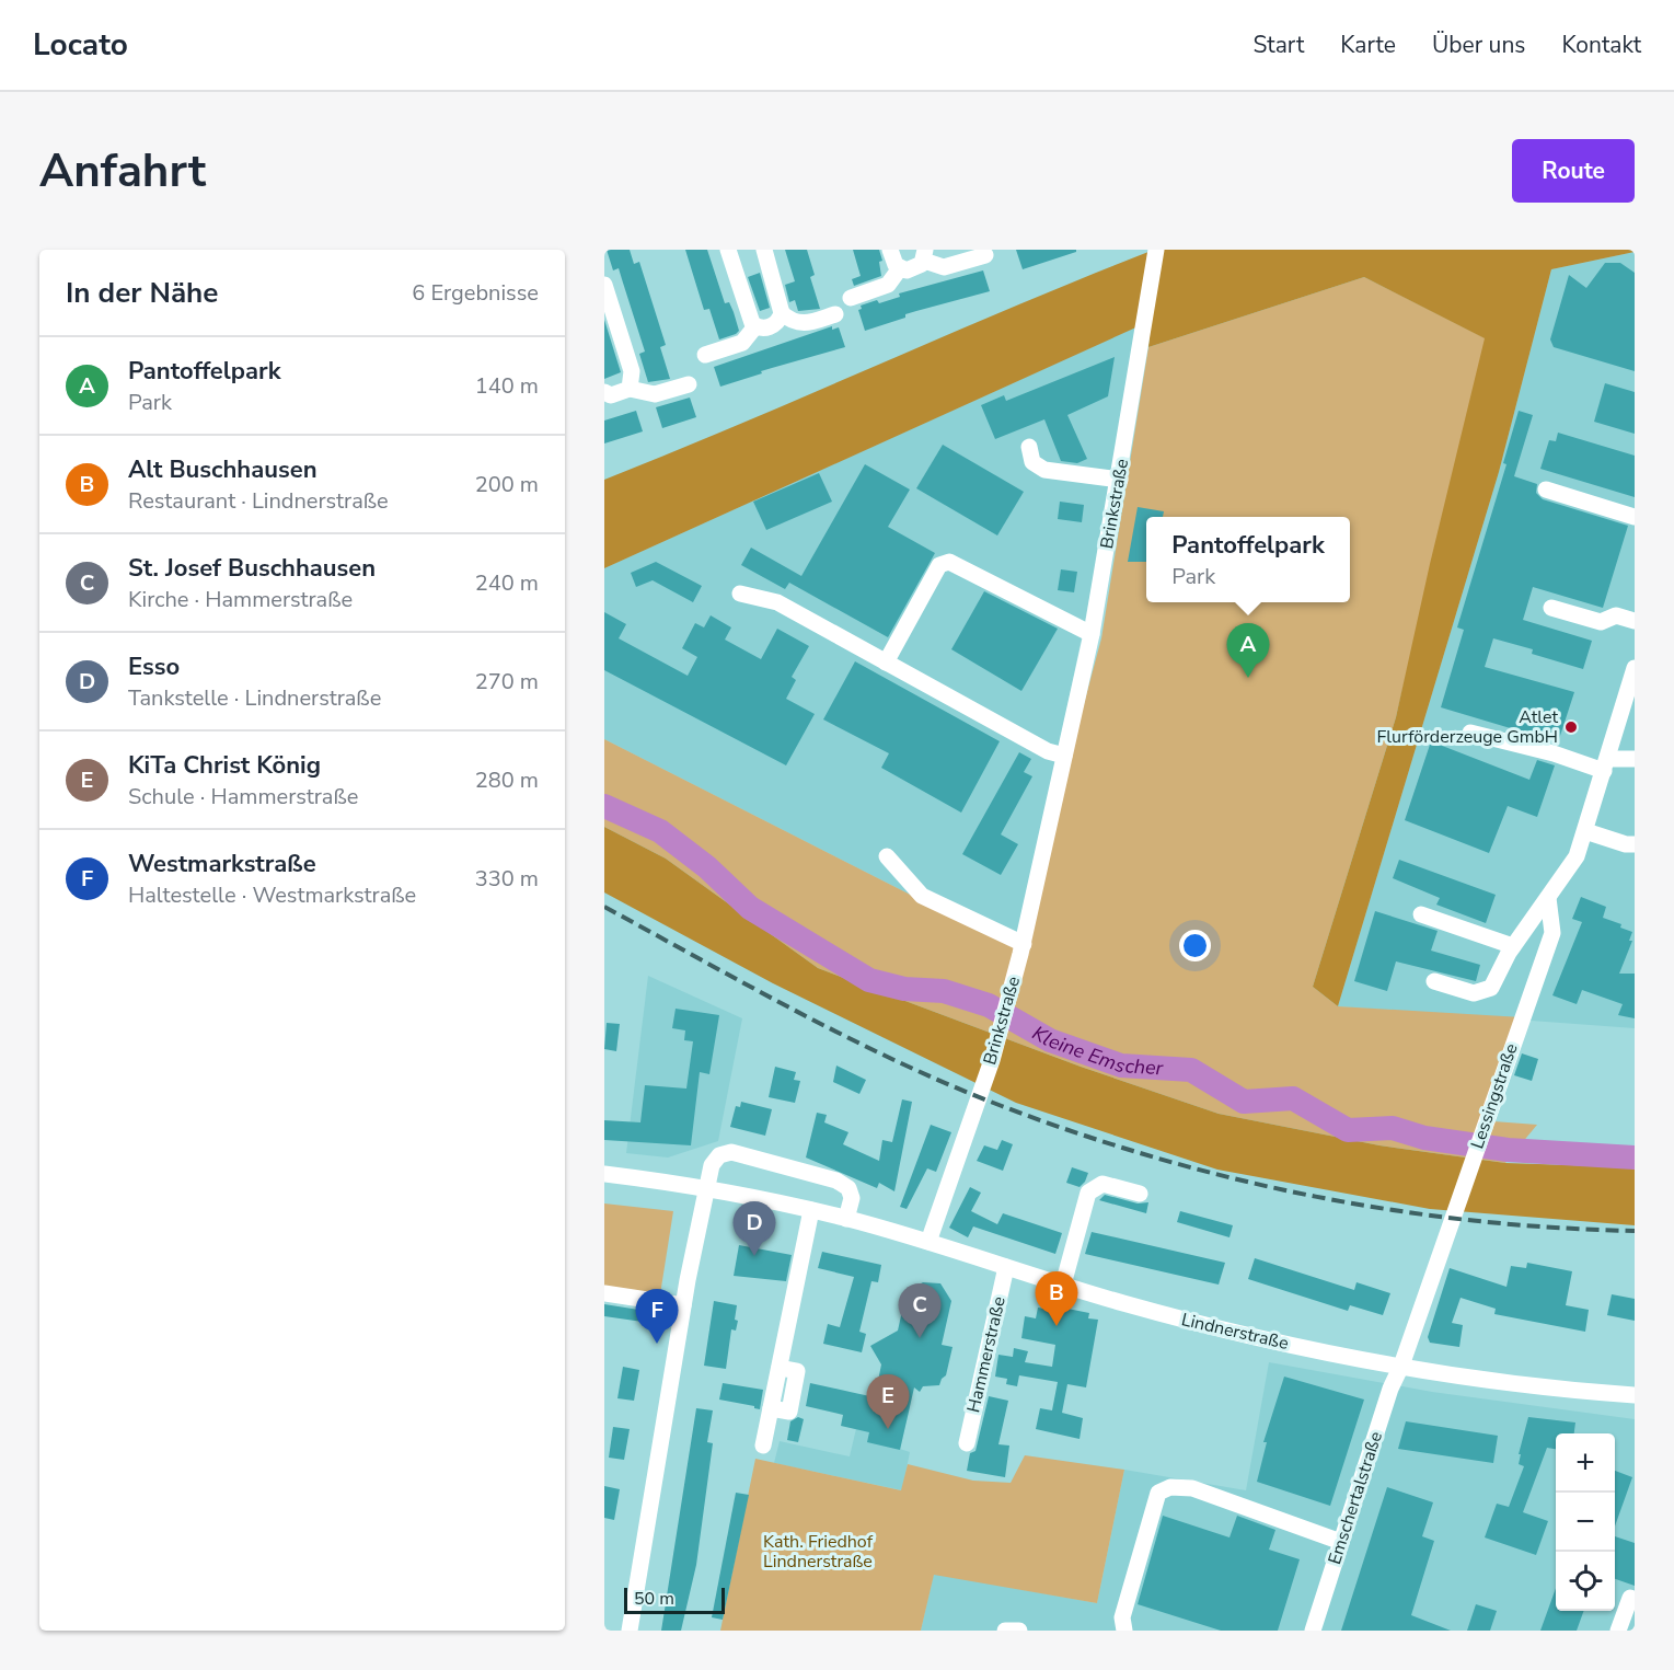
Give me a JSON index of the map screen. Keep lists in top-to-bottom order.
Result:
{
  "streets": {
    "street": [
      "Brinkstraße",
      "Lessingstraße",
      "Lindnerstraße",
      "Hammerstraße",
      "Emschertalstraße"
    ]
  },
  "crossings": [
    ["Brinkstraße", "Lindnerstraße"],
    ["Lessingstraße", "Lindnerstraße"],
    ["Lessingstraße", "Emschertalstraße"],
    ["Lindnerstraße", "Hammerstraße"],
    ["Lindnerstraße", "Emschertalstraße"]
  ],
  "water": ["Kleine Emscher"],
  "parks": ["Kath. Friedhof Lindnerstraße"],
  "places": ["Atlet Flurförderzeuge GmbH"],
  "scale_bar": "50 m",
  "page": {
    "header": "Locato",
    "nav": [
      "Start",
      "Karte",
      "Über uns",
      "Kontakt"
    ],
    "buttons": "Route",
    "title": "Anfahrt",
    "heading": ["In der Nähe", "6 Ergebnisse"],
    "list": [
      {
        "mark": "A",
        "name": "Pantoffelpark",
        "note": "Park",
        "value": "140 m"
      },
      {
        "mark": "B",
        "name": "Alt Buschhausen",
        "note": "Restaurant · Lindnerstraße",
        "value": "200 m"
      },
      {
        "mark": "C",
        "name": "St. Josef Buschhausen",
        "note": "Kirche · Hammerstraße",
        "value": "240 m"
      },
      {
        "mark": "D",
        "name": "Esso",
        "note": "Tankstelle · Lindnerstraße",
        "value": "270 m"
      },
      {
        "mark": "E",
        "name": "KiTa Christ König",
        "note": "Schule · Hammerstraße",
        "value": "280 m"
      },
      {
        "mark": "F",
        "name": "Westmarkstraße",
        "note": "Haltestelle · Westmarkstraße",
        "value": "330 m"
      }
    ],
    "popup": ["Pantoffelpark", "Park"],
    "pins": [
      "A",
      "D",
      "B",
      "C",
      "F",
      "E"
    ],
    "map_buttons": ["+", "−"],
    "scale": "50 m"
  }
}
